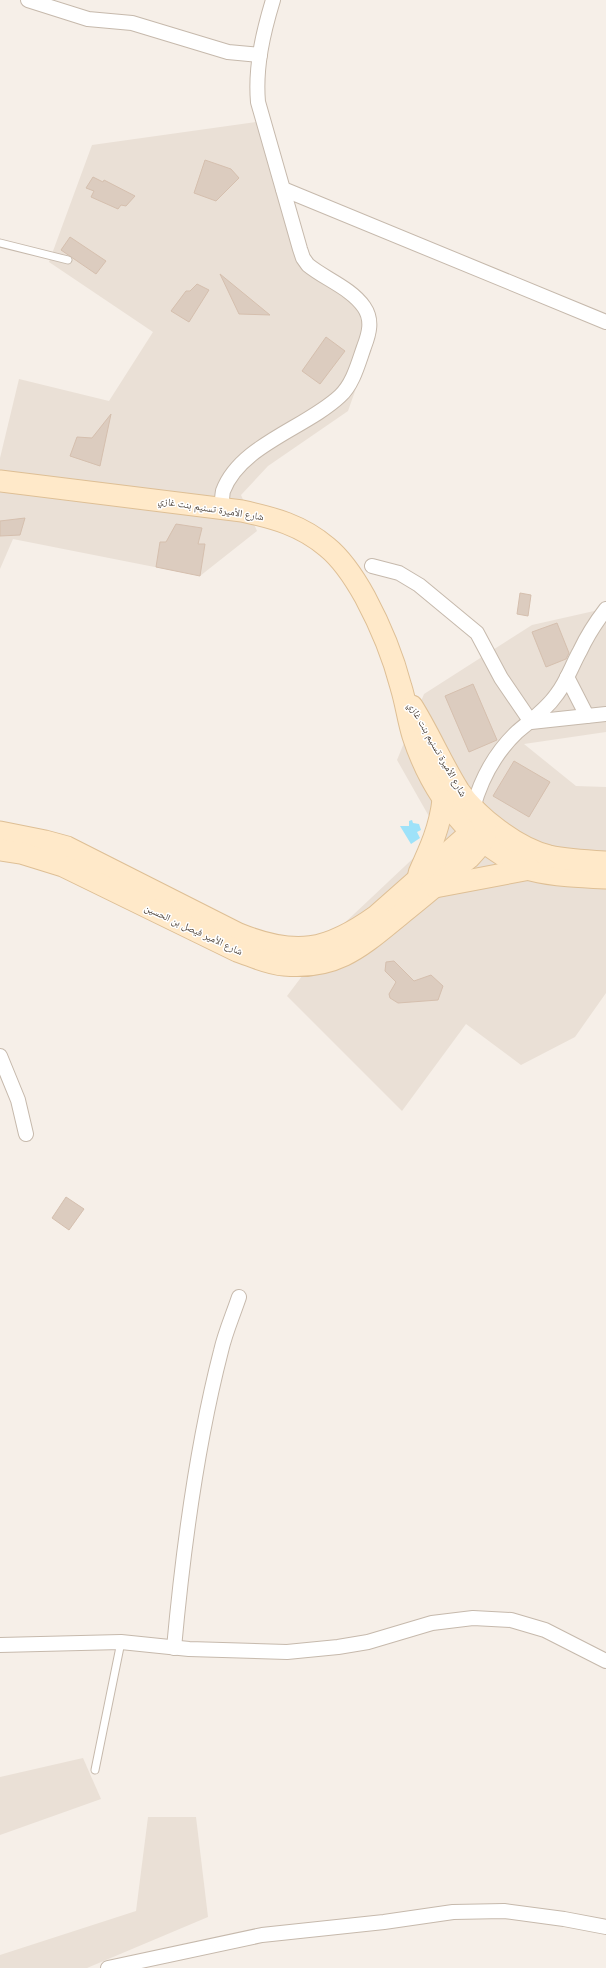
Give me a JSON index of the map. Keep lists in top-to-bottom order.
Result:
{
  "streets": {
    "main road": ["شارع الأميرة تسنيم بنت غازي", "شارع الأمير فيصل بن الحسين"]
  },
  "crossings": [
    ["شارع الأميرة تسنيم بنت غازي", "شارع الأمير فيصل بن الحسين"]
  ]
}
